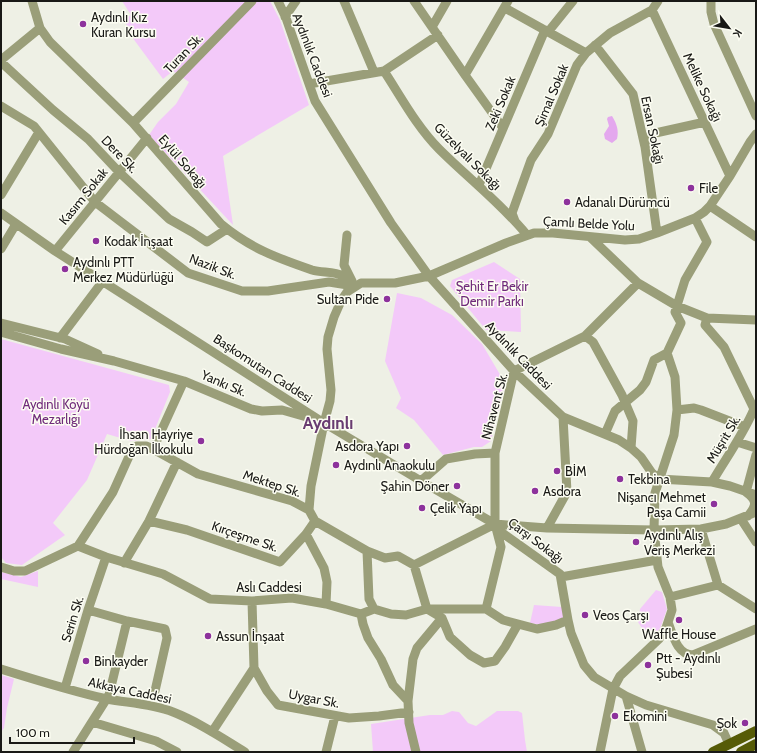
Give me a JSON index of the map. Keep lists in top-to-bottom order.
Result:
{
  "streets": {
    "street": [
      "Turan Sk.",
      "Aydınlık Caddesi",
      "Melike Sokağı",
      "Şimal Sokak",
      "Zeki Sokak",
      "Ersan Sokağı",
      "Dere Sk.",
      "Güzelyalı Sokağı",
      "Eylül Sokağı",
      "Kasım Sokak",
      "Çamlı Belde Yolu",
      "Nazik Sk.",
      "Başkomutan Caddesi",
      "Yankı Sk.",
      "Nihavent Sk.",
      "Müşrit Sk.",
      "Mektep Sk.",
      "Kırçeşme Sk.",
      "Çarşı Sokağı",
      "Aslı Caddesi",
      "Serin Sk.",
      "Akkaya Caddesi",
      "Uygar Sk."
    ]
  },
  "crossings": [
    ["Turan Sk.", "Eylül Sokağı"],
    ["Aydınlık Caddesi", "Çamlı Belde Yolu"],
    ["Aydınlık Caddesi", "Nazik Sk."],
    ["Aydınlık Caddesi", "Nihavent Sk."],
    ["Melike Sokağı", "Şimal Sokak"],
    ["Melike Sokağı", "Çamlı Belde Yolu"],
    ["Şimal Sokak", "Ersan Sokağı"],
    ["Şimal Sokak", "Güzelyalı Sokağı"],
    ["Zeki Sokak", "Güzelyalı Sokağı"],
    ["Ersan Sokağı", "Çamlı Belde Yolu"],
    ["Dere Sk.", "Eylül Sokağı"],
    ["Dere Sk.", "Kasım Sokak"],
    ["Güzelyalı Sokağı", "Çamlı Belde Yolu"],
    ["Eylül Sokağı", "Kasım Sokak"],
    ["Eylül Sokağı", "Nazik Sk."],
    ["Kasım Sokak", "Nazik Sk."],
    ["Kasım Sokak", "Başkomutan Caddesi"],
    ["Çamlı Belde Yolu", "Nazik Sk."],
    ["Başkomutan Caddesi", "Yankı Sk."],
    ["Başkomutan Caddesi", "Nihavent Sk."],
    ["Başkomutan Caddesi", "Çarşı Sokağı"],
    ["Nihavent Sk.", "Çarşı Sokağı"],
    ["Mektep Sk.", "Kırçeşme Sk."],
    ["Mektep Sk.", "Aslı Caddesi"],
    ["Aslı Caddesi", "Serin Sk."],
    ["Aslı Caddesi", "Uygar Sk."],
    ["Serin Sk.", "Akkaya Caddesi"]
  ],
  "districts": ["Aydınlı"],
  "parks": ["Şehit Er Bekir Demir Parkı", "Aydınlı Köyü Mezarlığı"],
  "places": [
    "Aydınlı Kız Kuran Kursu",
    "File",
    "Adanalı Dürümcü",
    "Kodak İnşaat",
    "Aydınlı PTT Merkez Müdürlüğü",
    "Sultan Pide",
    "İhsan Hayriye Hürdoğan İlkokulu",
    "Asdora Yapı",
    "Aydınlı Anaokulu",
    "BİM",
    "Tekbina",
    "Şahin Döner",
    "Asdora",
    "Nişancı Mehmet Paşa Camii",
    "Çelik Yapı",
    "Aydınlı Alış Veriş Merkezi",
    "Veos Çarşı",
    "Waffle House",
    "Assun İnşaat",
    "Binkayder",
    "Ptt - Aydınlı Şubesi",
    "Ekomini",
    "Şok"
  ],
  "scale_bar": "100 m",
  "north": "bottom right"
}
